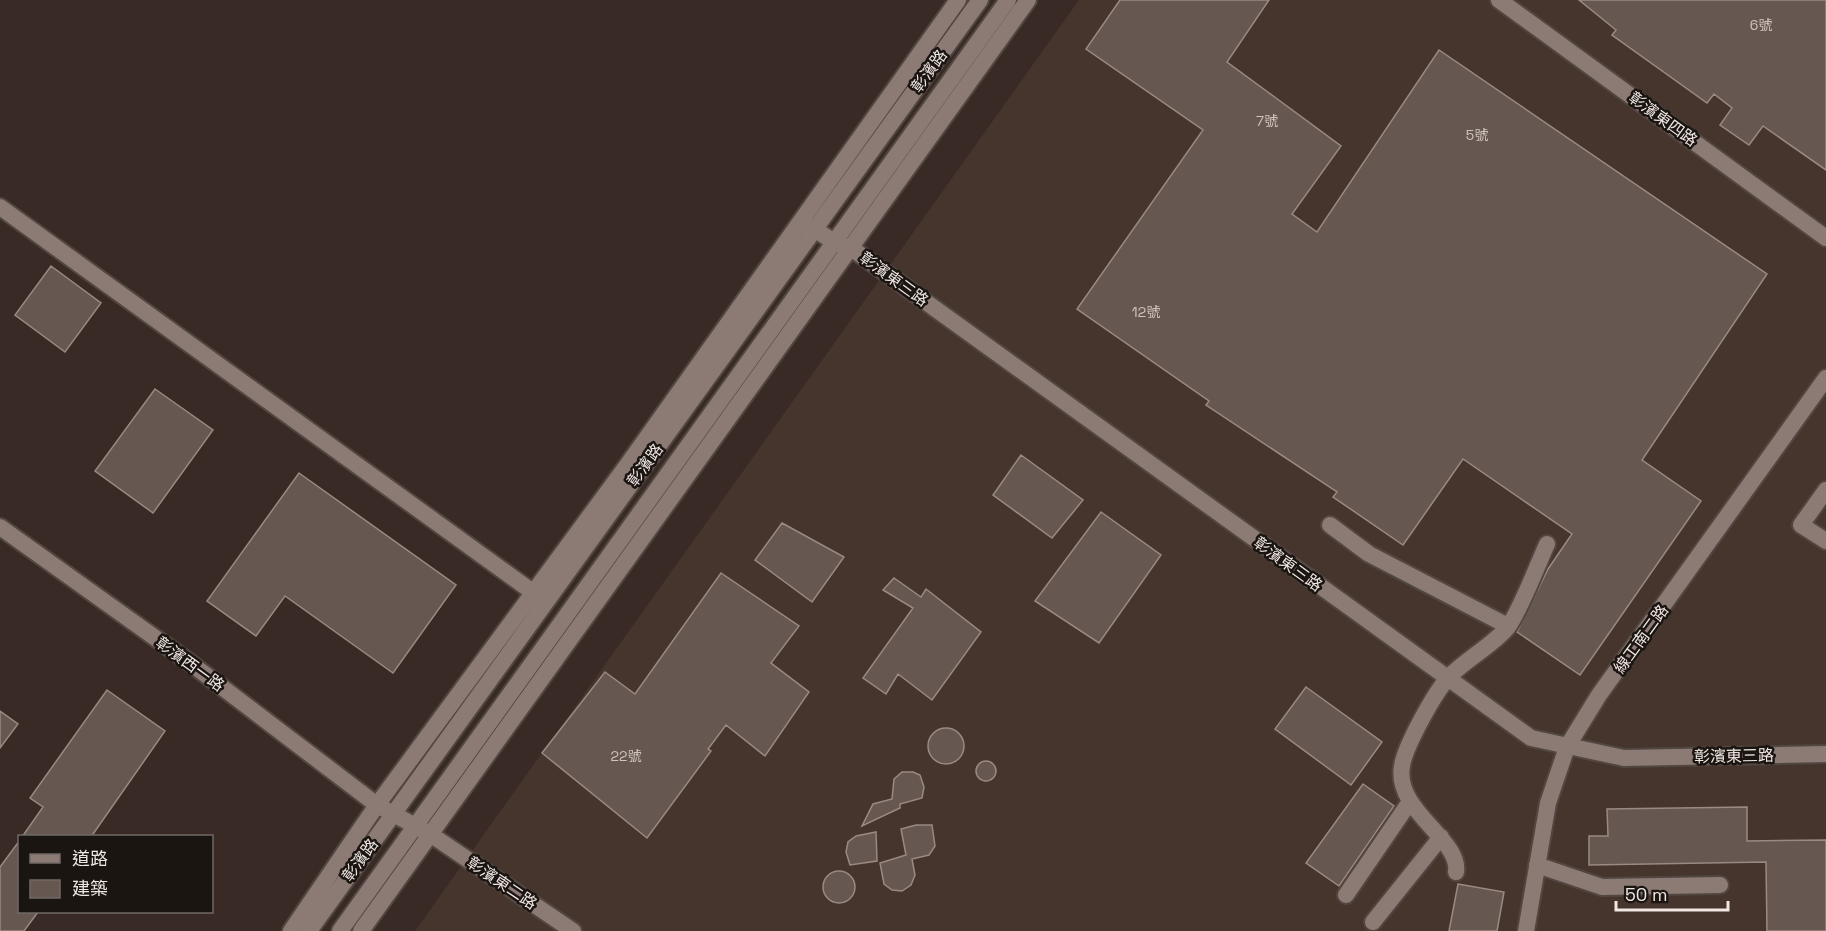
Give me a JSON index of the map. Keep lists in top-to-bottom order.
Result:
{
  "streets": {
    "street": [
      "彰濱路",
      "彰濱東四路",
      "彰濱東三路",
      "線工南二路",
      "彰濱西一路",
      "彰濱東二路"
    ]
  },
  "crossings": [
    ["彰濱路", "彰濱東三路"],
    ["彰濱路", "彰濱西一路"],
    ["彰濱路", "彰濱東二路"],
    ["彰濱東三路", "線工南二路"],
    ["彰濱西一路", "彰濱東二路"]
  ],
  "house_numbers": [
    "6號",
    "7號",
    "5號",
    "12號",
    "22號"
  ],
  "legend": ["道路", "建築"],
  "scale_bar": "50 m"
}
